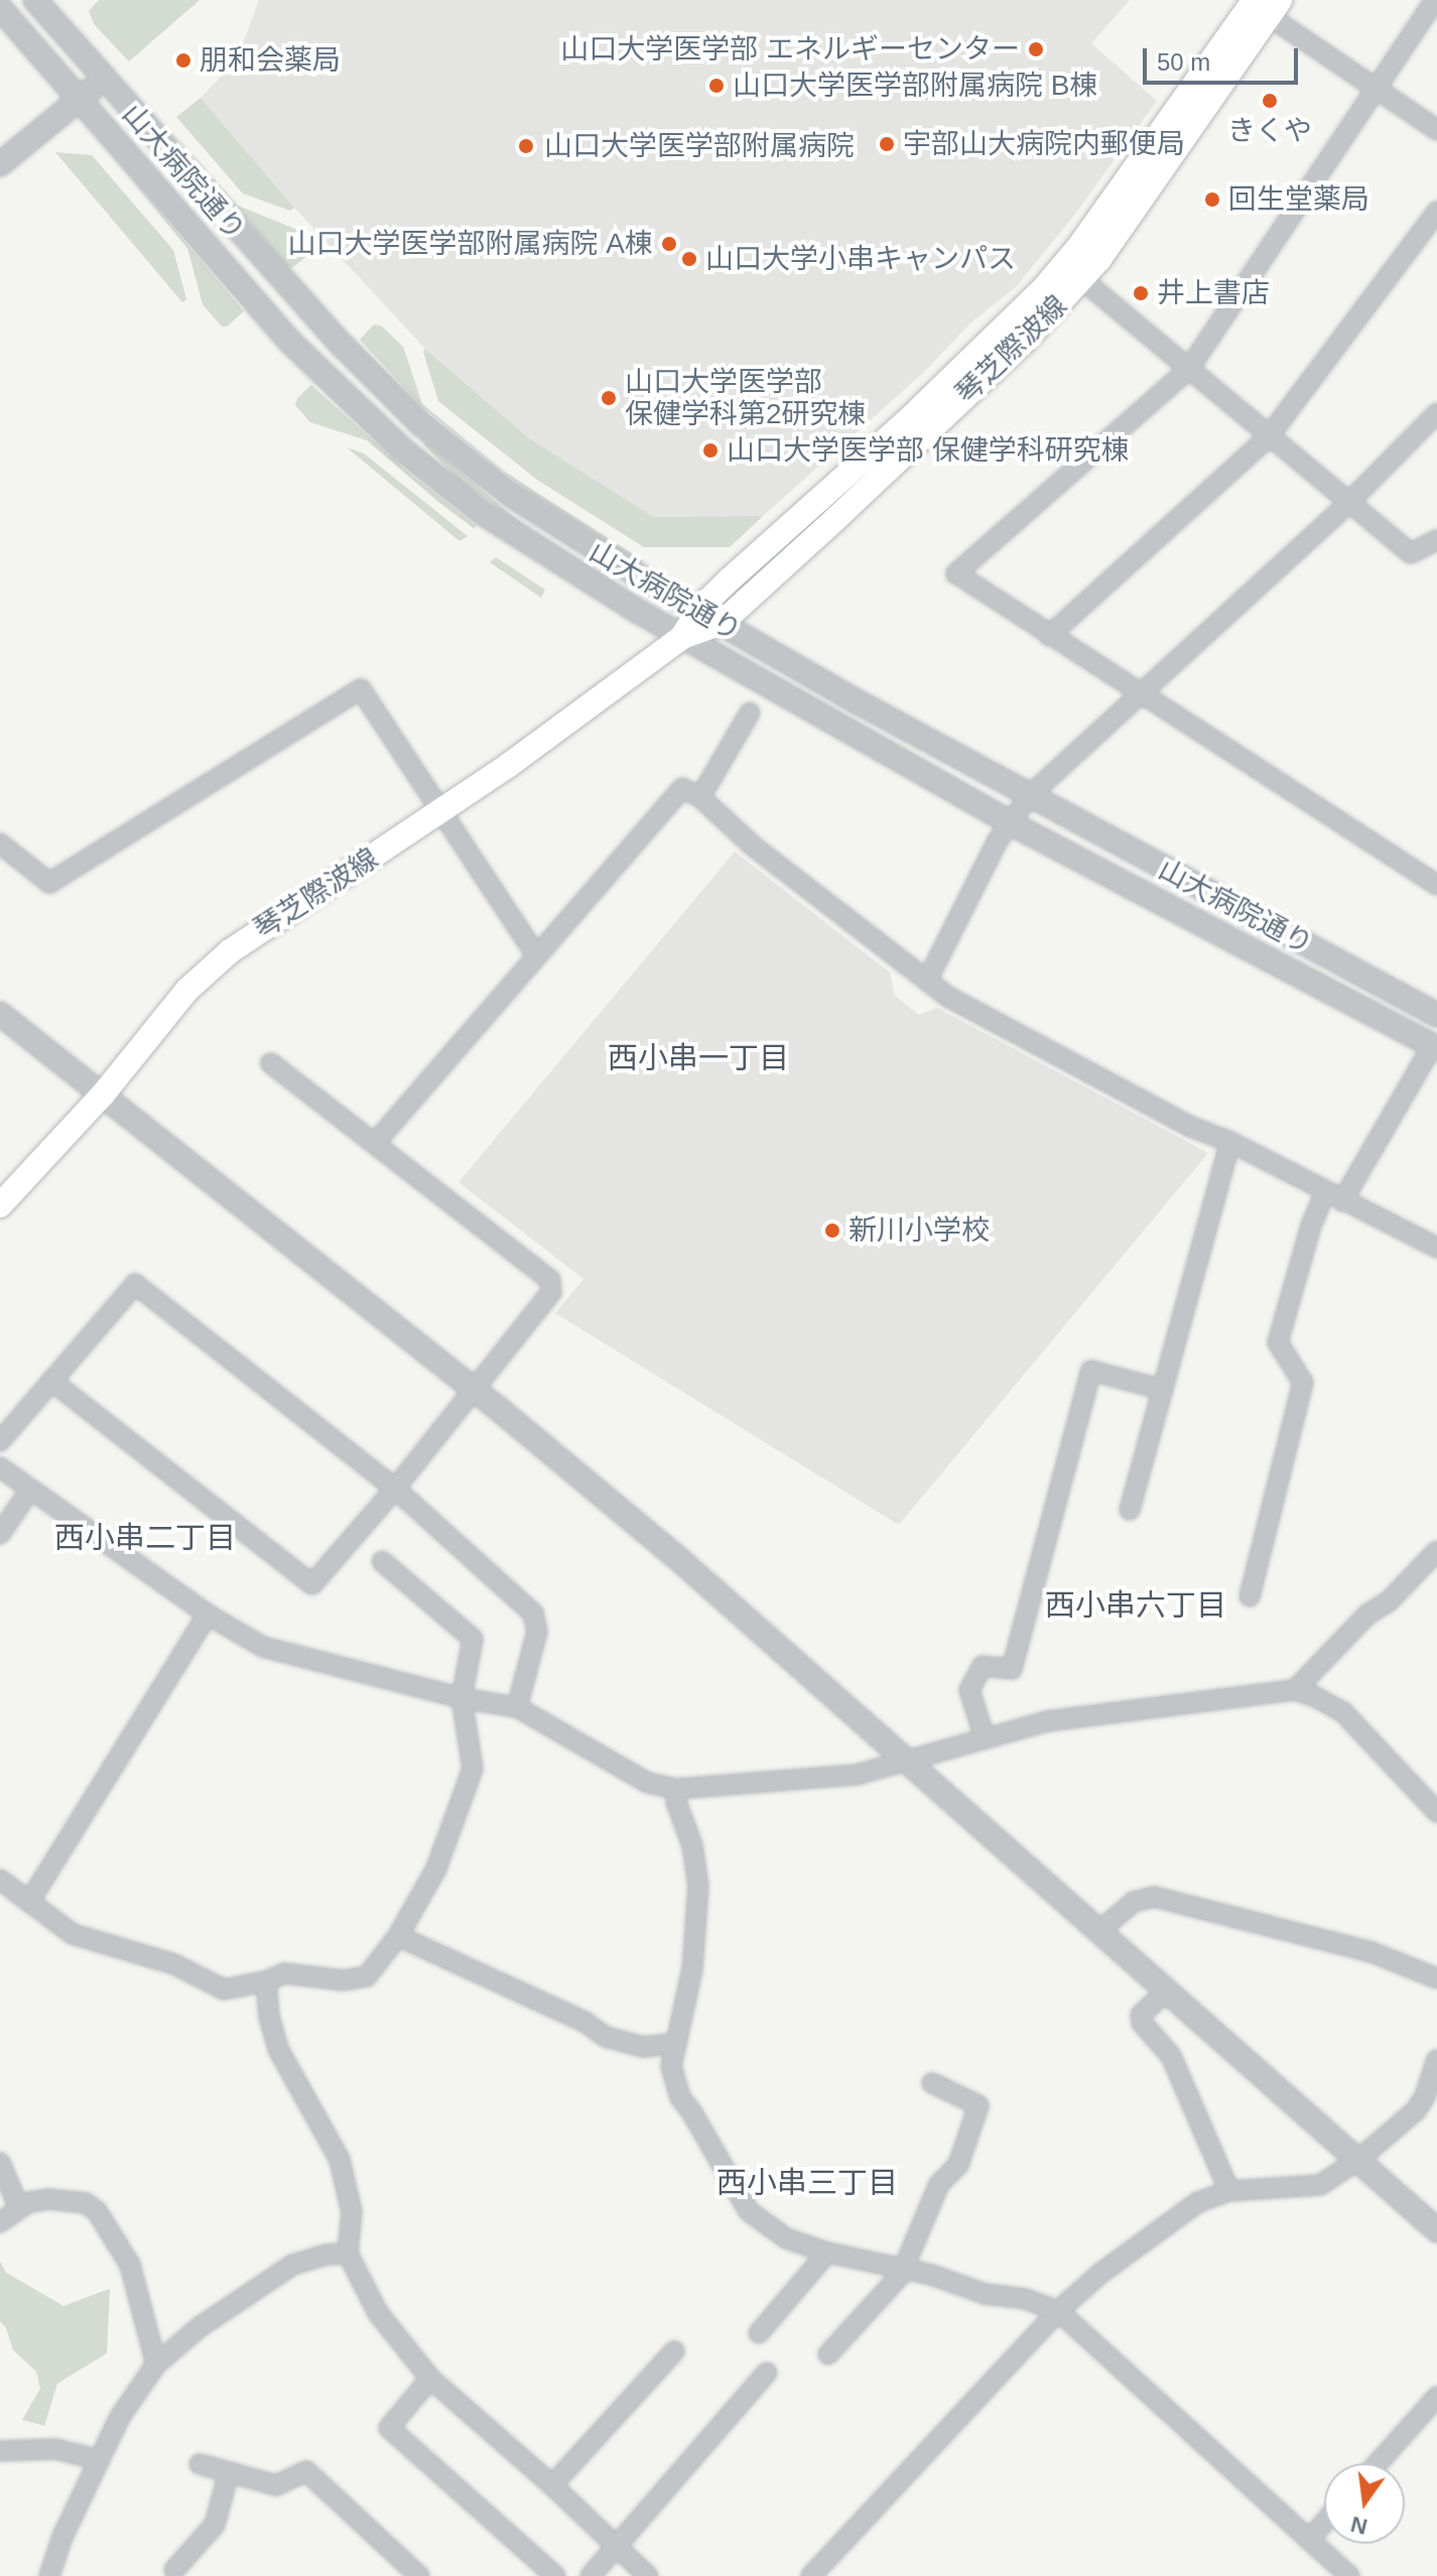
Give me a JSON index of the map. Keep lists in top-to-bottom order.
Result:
{
  "streets": {
    "main road": ["琴芝際波線"],
    "street": ["山大病院通り"]
  },
  "crossings": [
    ["山大病院通り", "琴芝際波線"]
  ],
  "districts": [
    "西小串一丁目",
    "西小串二丁目",
    "西小串六丁目",
    "西小串三丁目"
  ],
  "places": [
    "山口大学医学部 エネルギーセンター",
    "朋和会薬局",
    "山口大学医学部附属病院 B棟",
    "きくや",
    "宇部山大病院内郵便局",
    "山口大学医学部附属病院",
    "回生堂薬局",
    "山口大学医学部附属病院 A棟",
    "山口大学小串キャンパス",
    "井上書店",
    "山口大学医学部 保健学科第2研究棟",
    "山口大学医学部 保健学科研究棟",
    "新川小学校"
  ],
  "scale_bar": "50 m",
  "north": "bottom"
}
